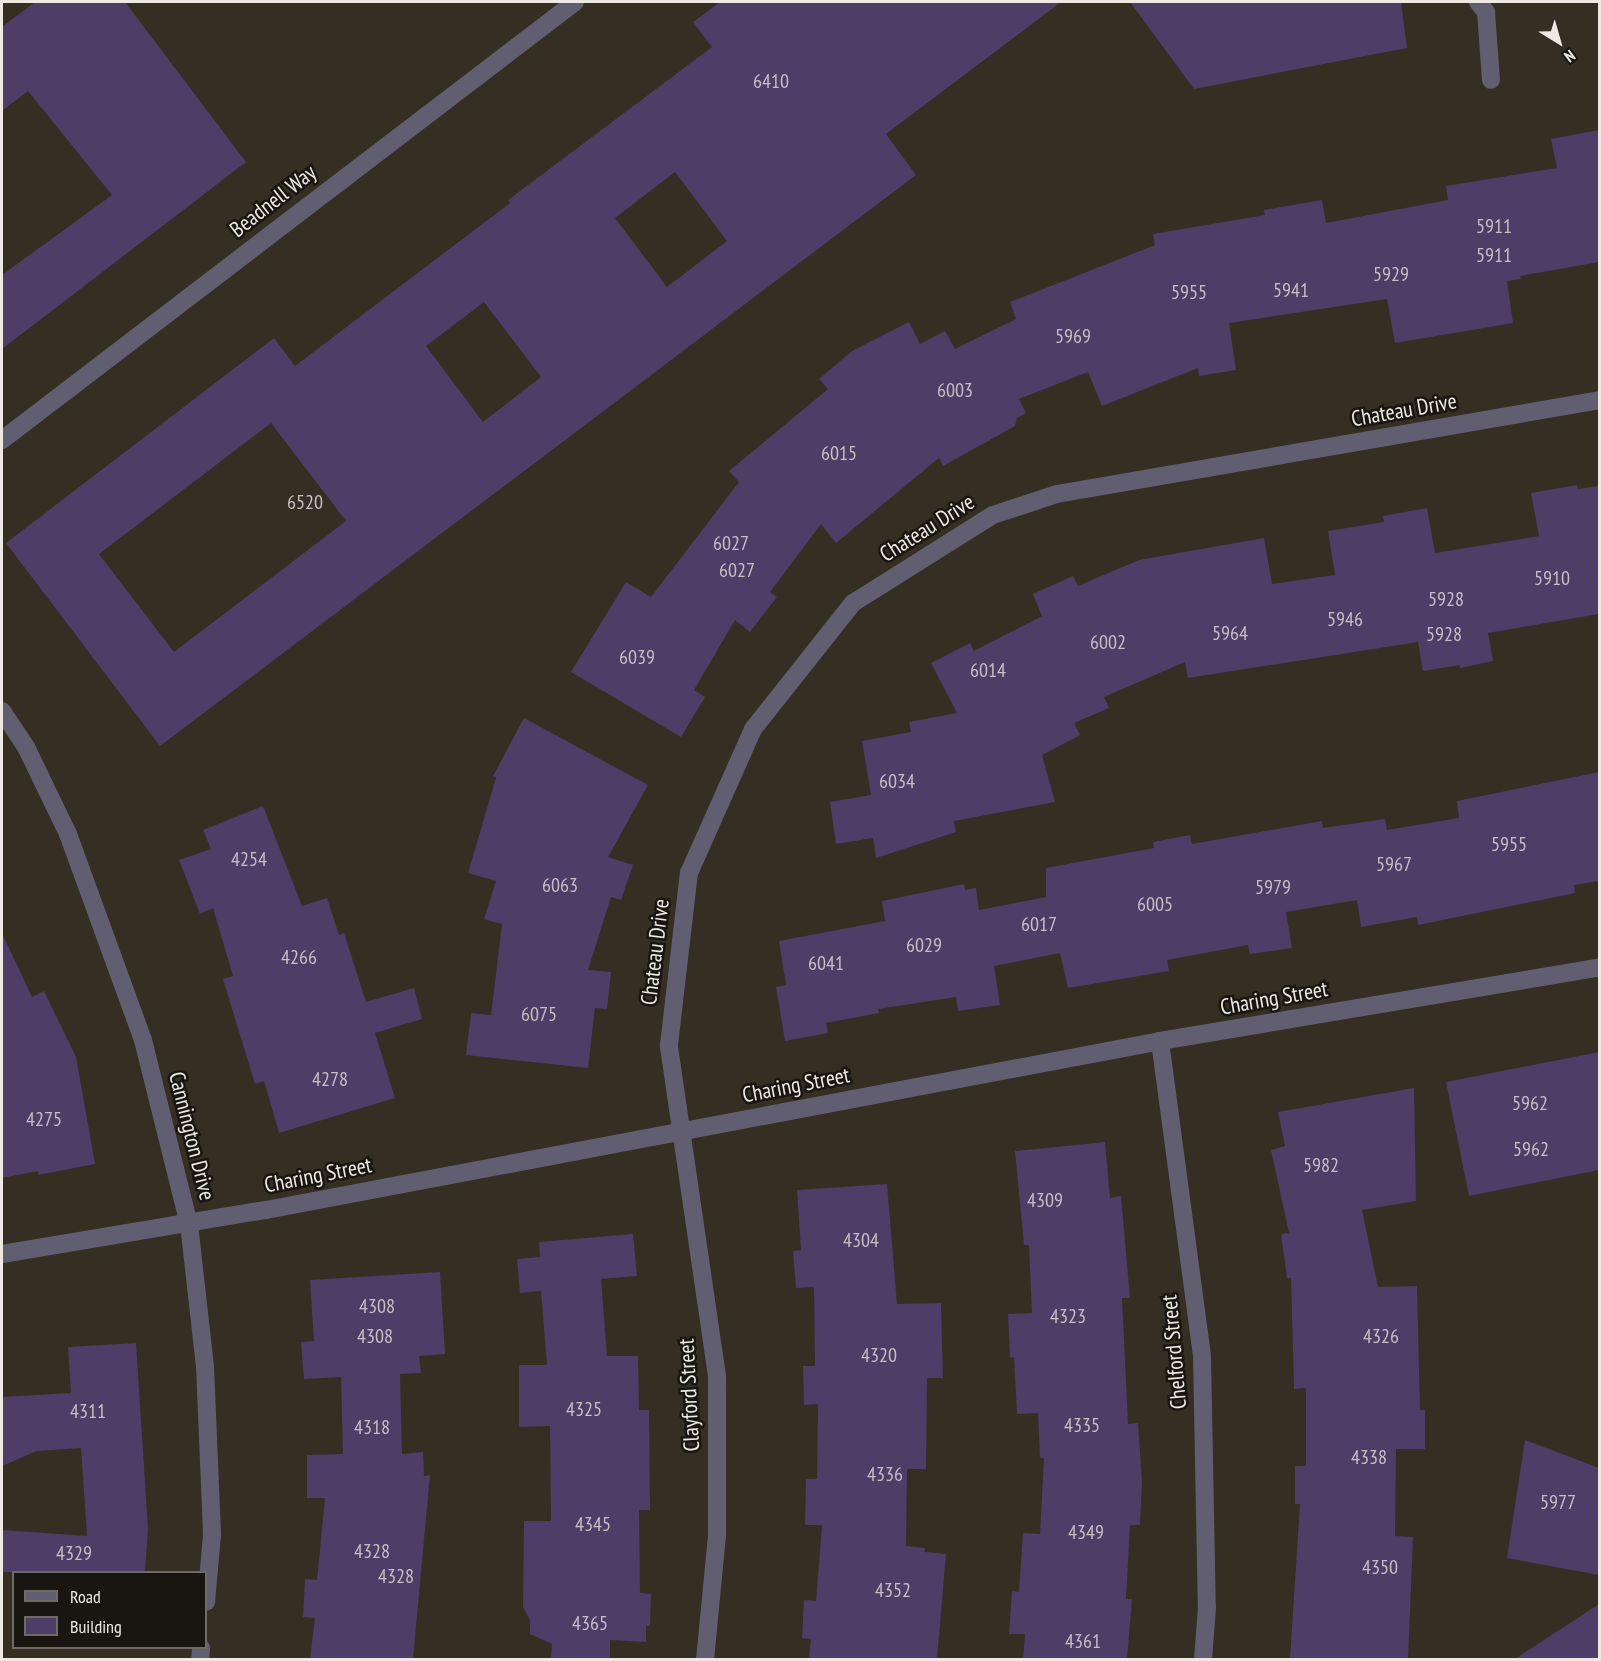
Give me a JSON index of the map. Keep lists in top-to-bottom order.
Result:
{
  "streets": {
    "street": [
      "Beadnell Way",
      "Chateau Drive",
      "Charing Street",
      "Cannington Drive",
      "Chelford Street",
      "Clayford Street"
    ]
  },
  "crossings": [
    ["Chateau Drive", "Charing Street"],
    ["Chateau Drive", "Clayford Street"],
    ["Charing Street", "Cannington Drive"],
    ["Charing Street", "Chelford Street"],
    ["Charing Street", "Clayford Street"]
  ],
  "house_numbers": [
    "6410",
    "5911",
    "5911",
    "5929",
    "5941",
    "5955",
    "5969",
    "6003",
    "6015",
    "6520",
    "6027",
    "6027",
    "5910",
    "5928",
    "5946",
    "5964",
    "5928",
    "6002",
    "6039",
    "6014",
    "6034",
    "5955",
    "4254",
    "5967",
    "6063",
    "5979",
    "6005",
    "6017",
    "6029",
    "4266",
    "6041",
    "6075",
    "4278",
    "5962",
    "4275",
    "5962",
    "5982",
    "4309",
    "4304",
    "4308",
    "4323",
    "4308",
    "4326",
    "4320",
    "4325",
    "4311",
    "4335",
    "4318",
    "4338",
    "4336",
    "5977",
    "4345",
    "4349",
    "4328",
    "4329",
    "4350",
    "4328",
    "4352",
    "4365",
    "4361"
  ],
  "legend": ["Road", "Building"],
  "north": "bottom right"
}
